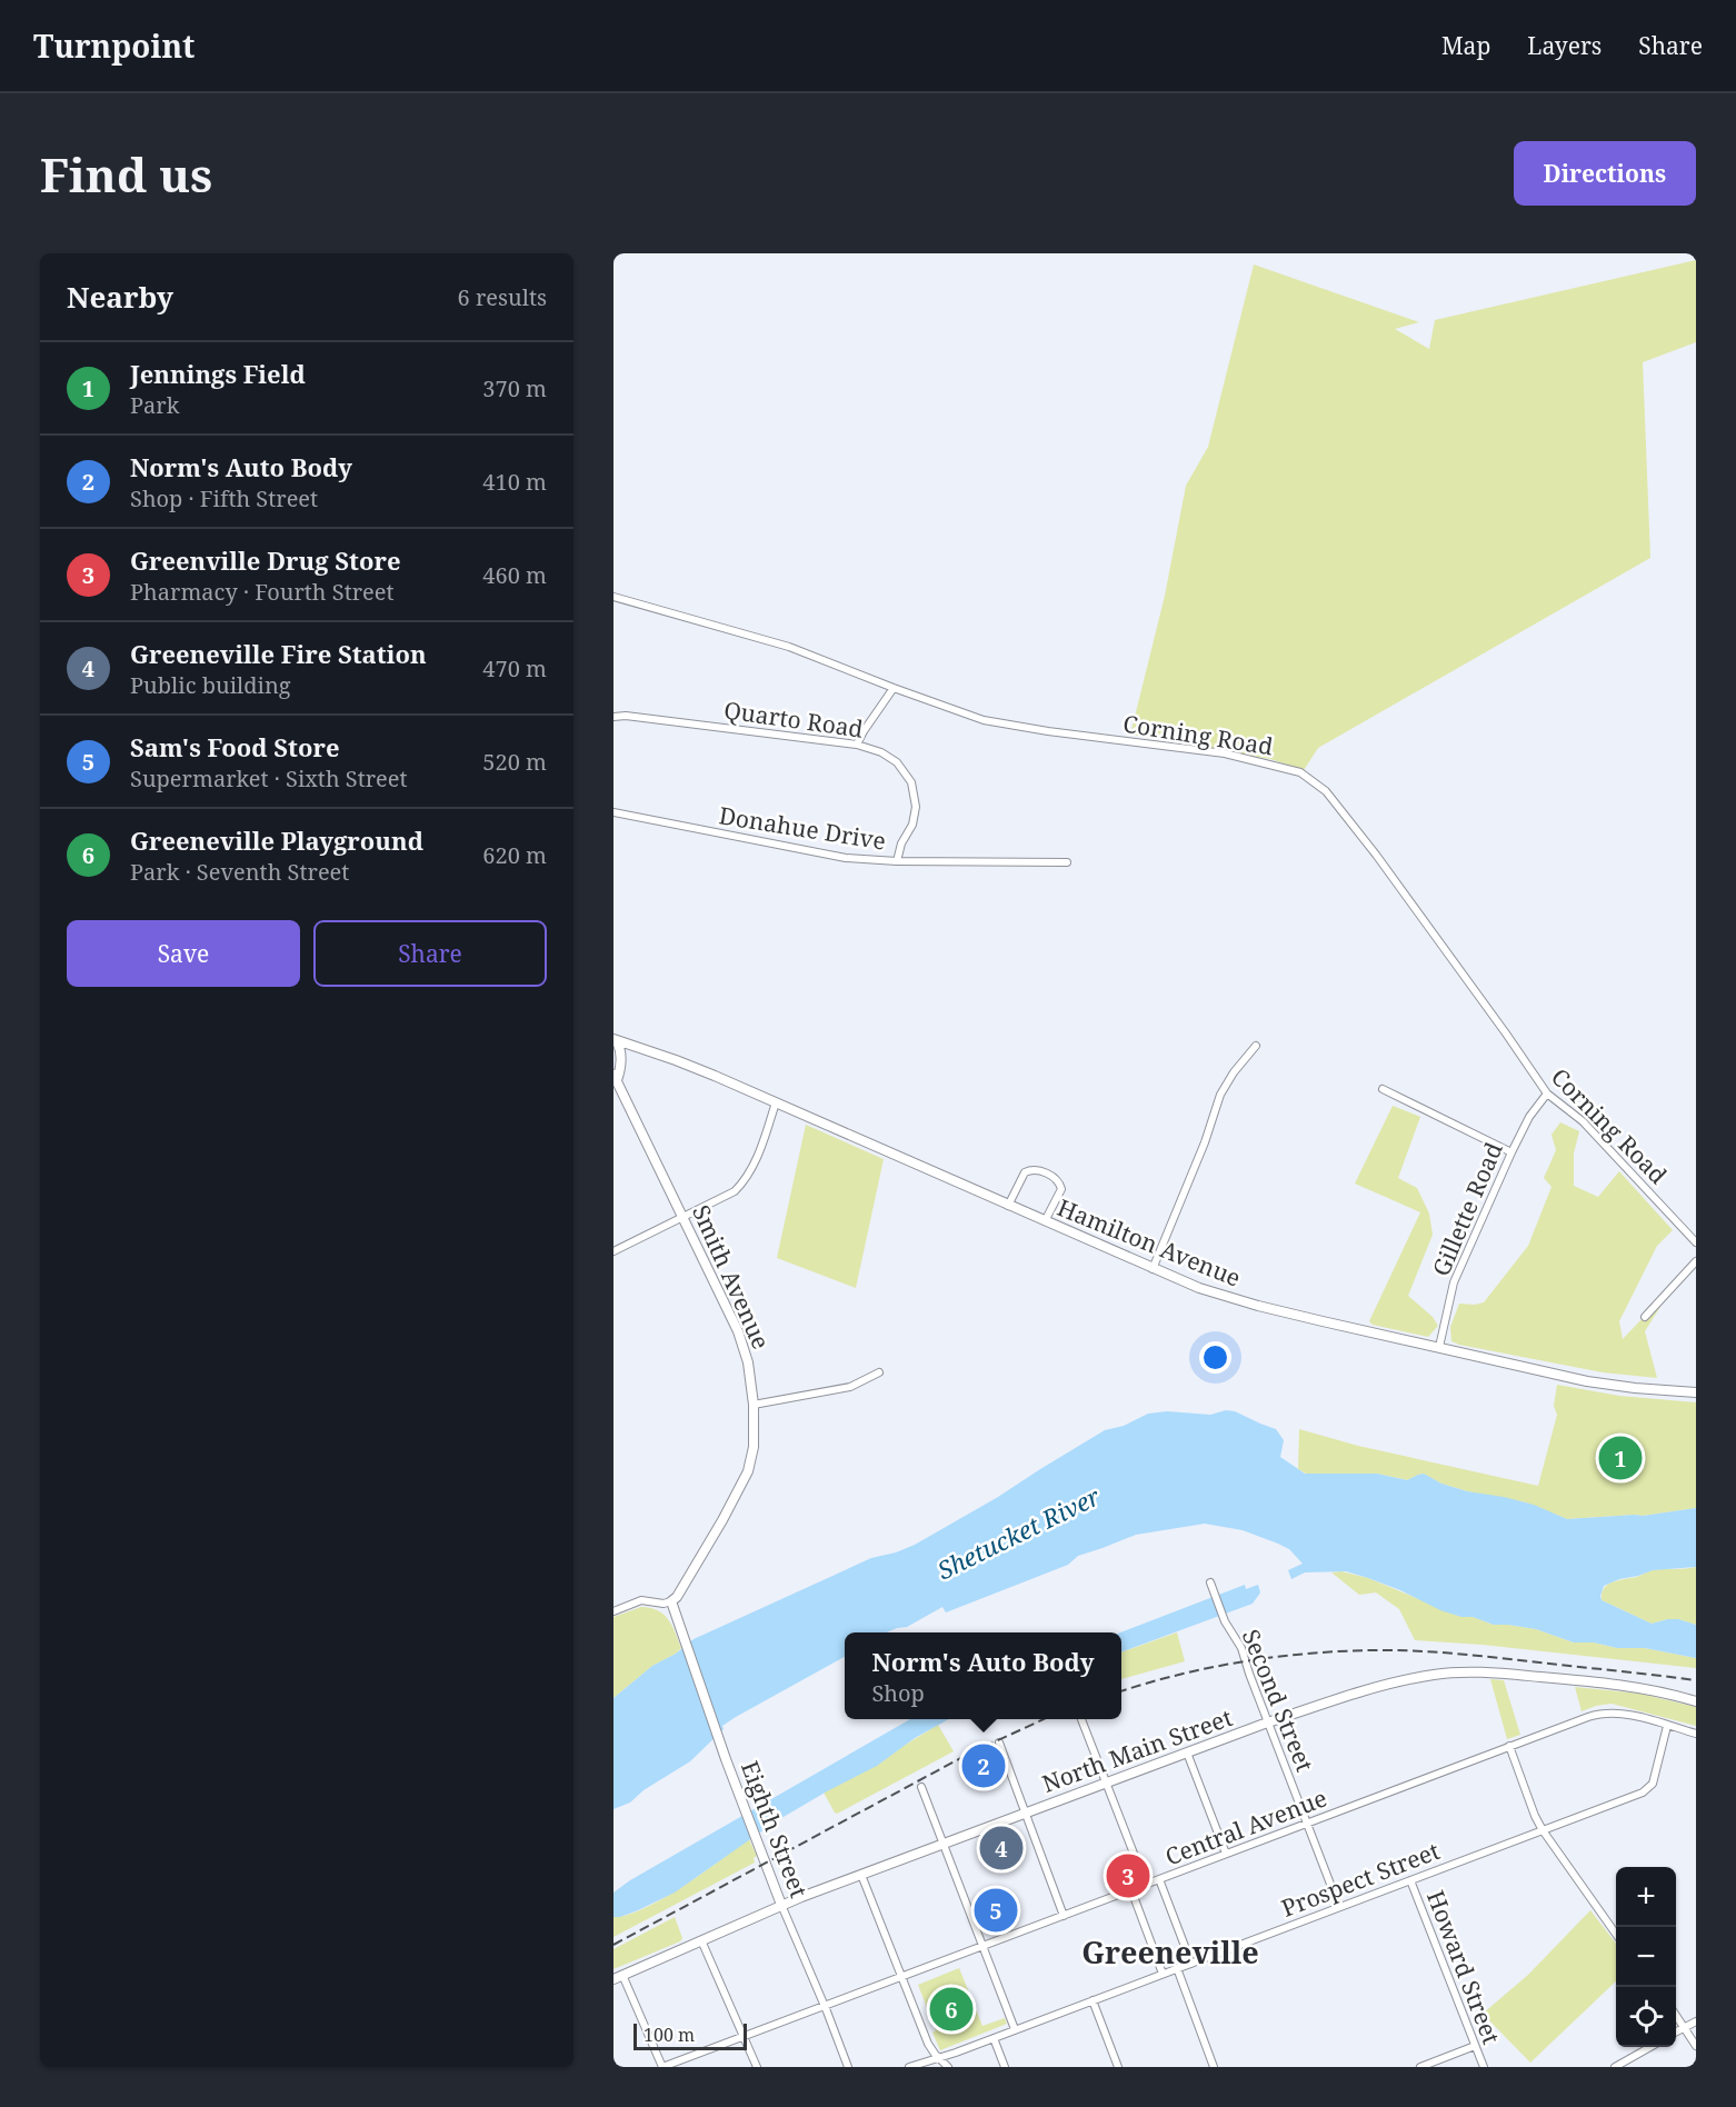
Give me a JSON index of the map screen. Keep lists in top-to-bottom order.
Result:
{
  "streets": {
    "main road": [
      "Hamilton Avenue",
      "Smith Avenue",
      "North Main Street",
      "Eighth Street"
    ],
    "street": [
      "Quarto Road",
      "Corning Road",
      "Donahue Drive",
      "Gillette Road",
      "Second Street",
      "Central Avenue",
      "Prospect Street",
      "Howard Street"
    ]
  },
  "crossings": [
    ["Quarto Road", "Donahue Drive"],
    ["Corning Road", "Gillette Road"],
    ["Gillette Road", "Hamilton Avenue"],
    ["Hamilton Avenue", "Smith Avenue"],
    ["Smith Avenue", "Eighth Street"],
    ["Second Street", "North Main Street"],
    ["Second Street", "Central Avenue"],
    ["Second Street", "Prospect Street"],
    ["North Main Street", "Eighth Street"],
    ["Central Avenue", "Eighth Street"],
    ["Central Avenue", "Prospect Street"],
    ["Prospect Street", "Howard Street"]
  ],
  "districts": ["Greeneville"],
  "water": ["Shetucket River"],
  "scale_bar": "100 m",
  "page": {
    "header": "Turnpoint",
    "nav": ["Map", "Layers", "Share"],
    "buttons": [
      "Directions",
      ["Save", "Share"]
    ],
    "title": "Find us",
    "heading": ["Nearby", "6 results"],
    "list": [
      {
        "mark": "1",
        "name": "Jennings Field",
        "note": "Park",
        "value": "370 m"
      },
      {
        "mark": "2",
        "name": "Norm's Auto Body",
        "note": "Shop · Fifth Street",
        "value": "410 m"
      },
      {
        "mark": "3",
        "name": "Greenville Drug Store",
        "note": "Pharmacy · Fourth Street",
        "value": "460 m"
      },
      {
        "mark": "4",
        "name": "Greeneville Fire Station",
        "note": "Public building",
        "value": "470 m"
      },
      {
        "mark": "5",
        "name": "Sam's Food Store",
        "note": "Supermarket · Sixth Street",
        "value": "520 m"
      },
      {
        "mark": "6",
        "name": "Greeneville Playground",
        "note": "Park · Seventh Street",
        "value": "620 m"
      }
    ],
    "pins": [
      "1",
      "2",
      "4",
      "3",
      "5",
      "6"
    ],
    "popup": ["Norm's Auto Body", "Shop"],
    "map_buttons": ["+", "−"],
    "scale": "100 m"
  }
}
